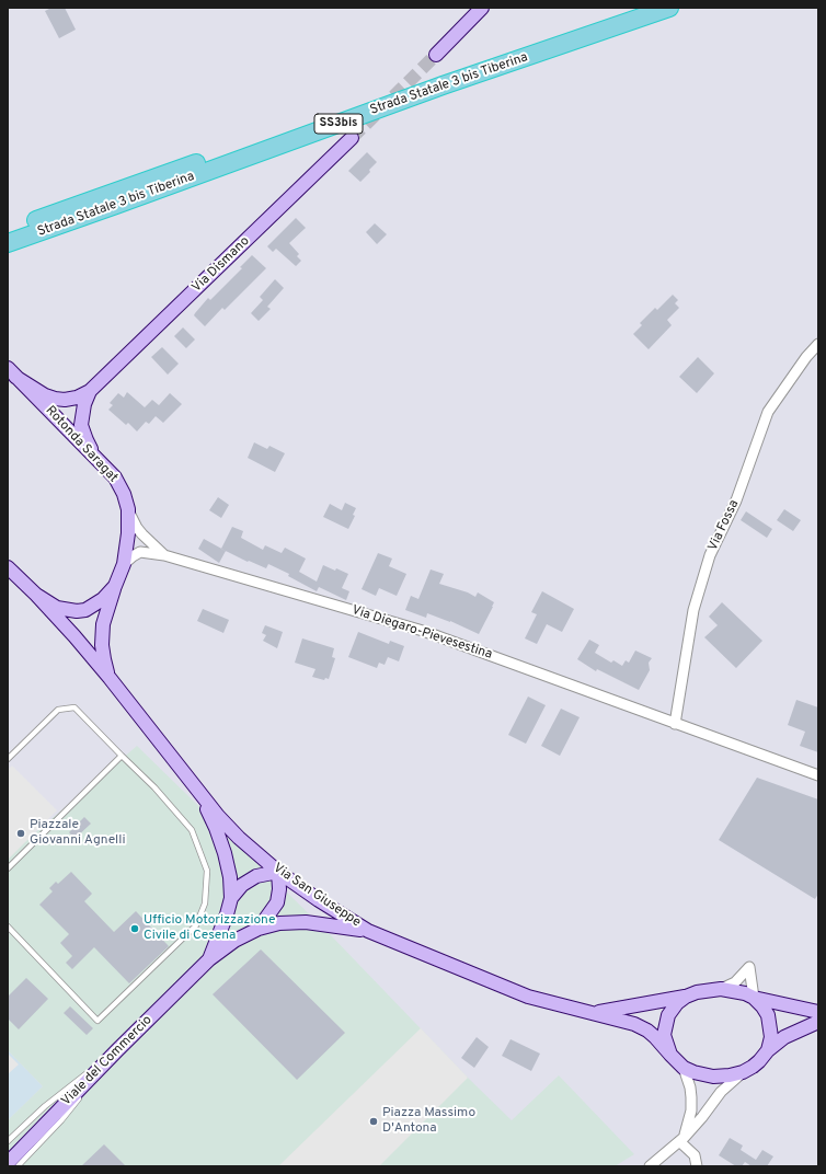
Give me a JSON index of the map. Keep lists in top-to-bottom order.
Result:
{
  "streets": {
    "highway": ["Strada Statale 3 bis Tiberina", "SS3bis"],
    "main road": [
      "Via Dismano",
      "Rotonda Saragat",
      "Via San Giuseppe",
      "Viale del Commercio"
    ],
    "street": ["Via Fossa", "Via Diegaro-Pievesestina"]
  },
  "crossings": [
    ["Via Dismano", "Rotonda Saragat"],
    ["Rotonda Saragat", "Via Diegaro-Pievesestina"],
    ["Rotonda Saragat", "Via San Giuseppe"],
    ["Via Fossa", "Via Diegaro-Pievesestina"],
    ["Via San Giuseppe", "Viale del Commercio"]
  ],
  "places": ["Piazzale Giovanni Agnelli", "Ufficio Motorizzazione Civile di Cesena", "Piazza Massimo D'Antona"]
}
